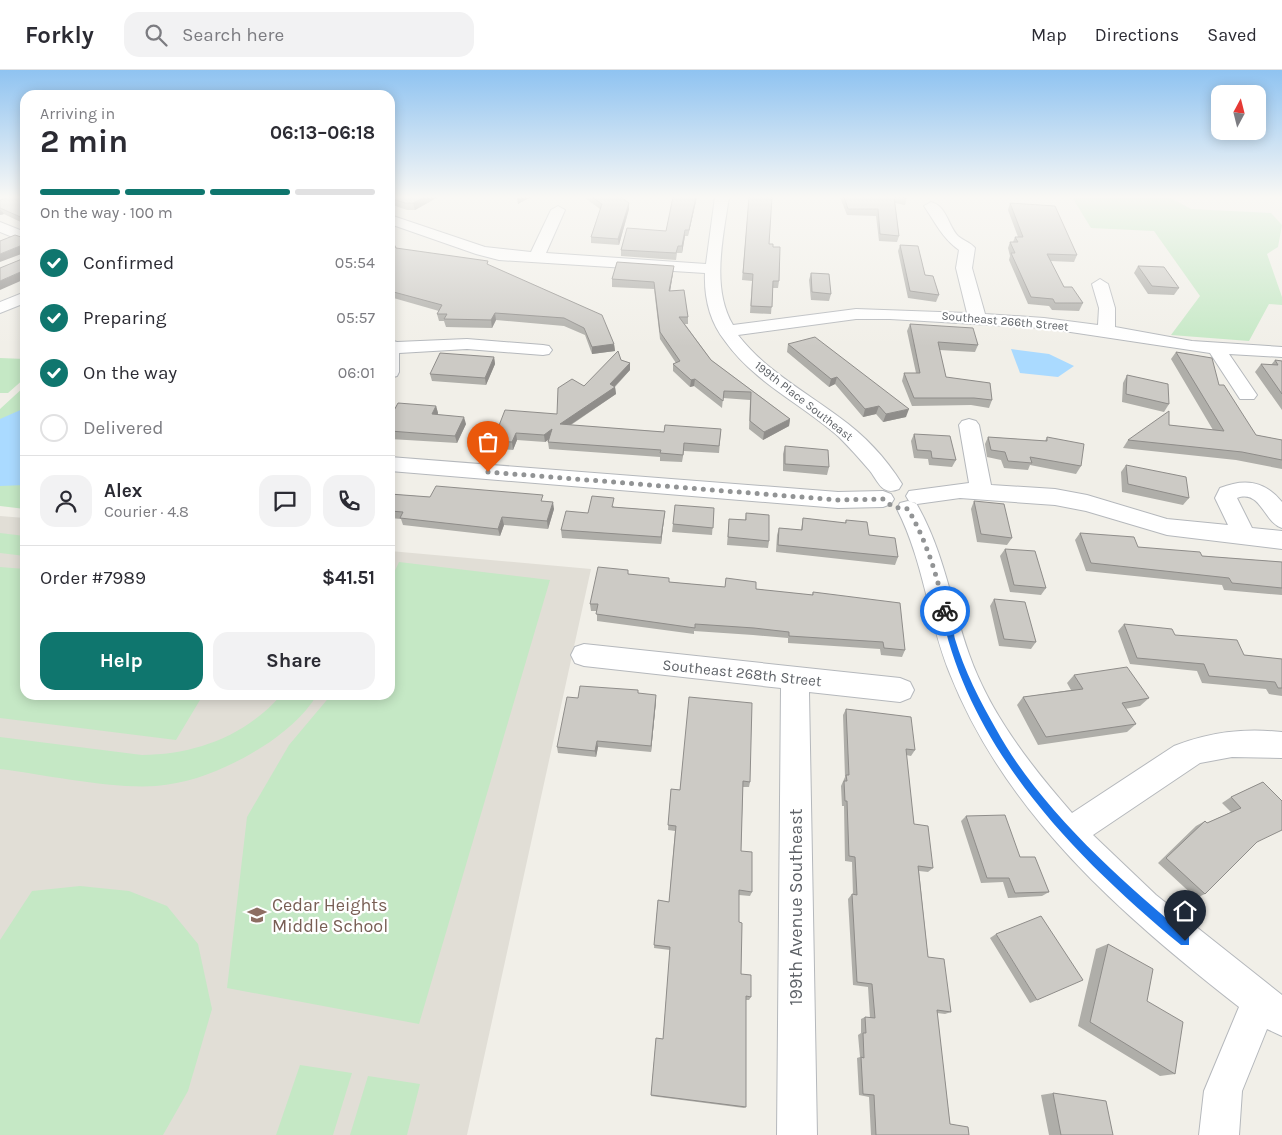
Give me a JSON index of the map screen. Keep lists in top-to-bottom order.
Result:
{
  "streets": {
    "street": [
      "Southeast 266th Street",
      "199th Place Southeast",
      "Southeast 268th Street",
      "199th Avenue Southeast"
    ]
  },
  "crossings": [
    ["Southeast 266th Street", "199th Place Southeast"],
    ["Southeast 268th Street", "199th Avenue Southeast"]
  ],
  "places": {
    "school or university": ["Cedar Heights Middle School"]
  },
  "north": "top",
  "page": {
    "header": "Forkly",
    "search": "Search here",
    "nav": ["Map", "Directions", "Saved"],
    "heading": ["2 min", "Arriving in", "06:13–06:18"],
    "panel": [
      "Alex",
      "Courier · 4.8",
      "Order #7989",
      "$41.51"
    ],
    "bar": "On the way · 100 m",
    "list": [
      ["Confirmed", "05:54"],
      ["Preparing", "05:57"],
      ["On the way", "06:01"],
      "Delivered"
    ],
    "buttons": ["Help", "Share"]
  }
}
